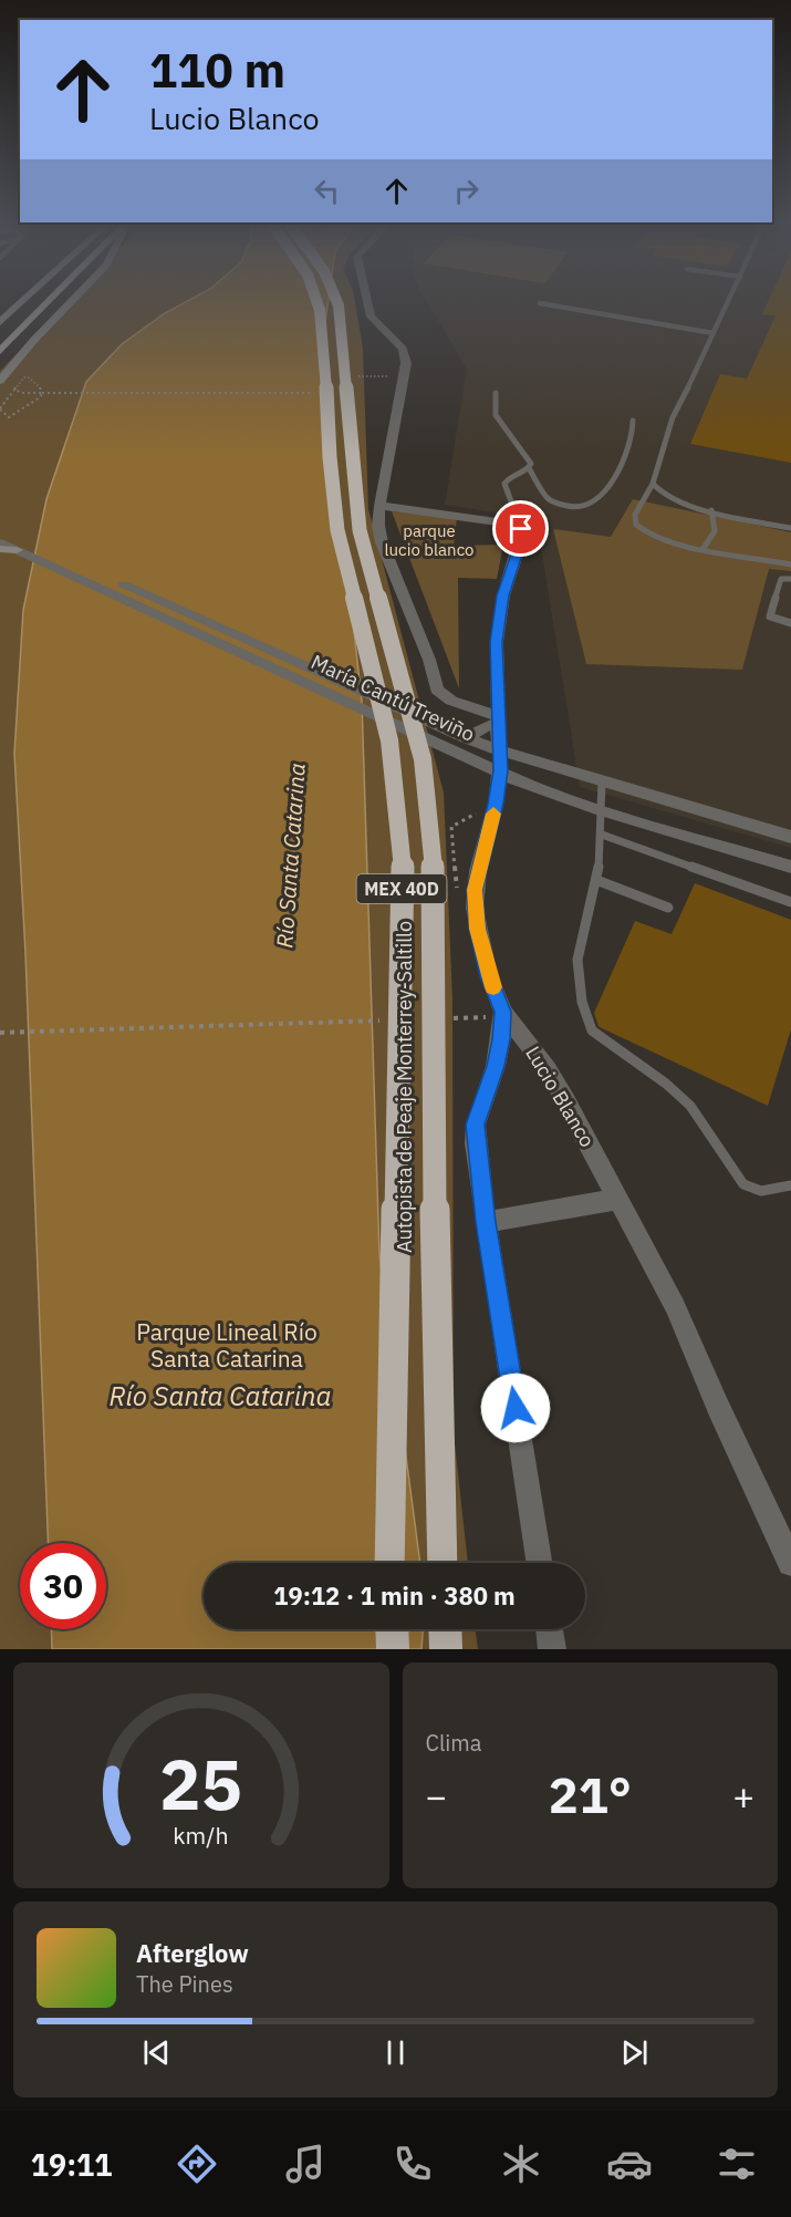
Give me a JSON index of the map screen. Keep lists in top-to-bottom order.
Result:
{
  "streets": {
    "highway": ["MEX 40D", "Autopista de Peaje Monterrey-Saltillo"],
    "street": ["María Cantú Treviño", "Lucio Blanco"]
  },
  "crossings": [
    ["María Cantú Treviño", "Lucio Blanco"]
  ],
  "water": ["Río Santa Catarina"],
  "parks": ["parque lucio blanco", "Parque Lineal Río Santa Catarina"],
  "page": {
    "turn": ["110 m", "Lucio Blanco"],
    "limit": "30",
    "trip": "19:12 · 1 min · 380 m",
    "tile": "Clima",
    "heat": ["−", "21°", "+"],
    "song": ["Afterglow", "The Pines"],
    "tabs": "19:11",
    "gauge": ["25", "km/h"]
  }
}
